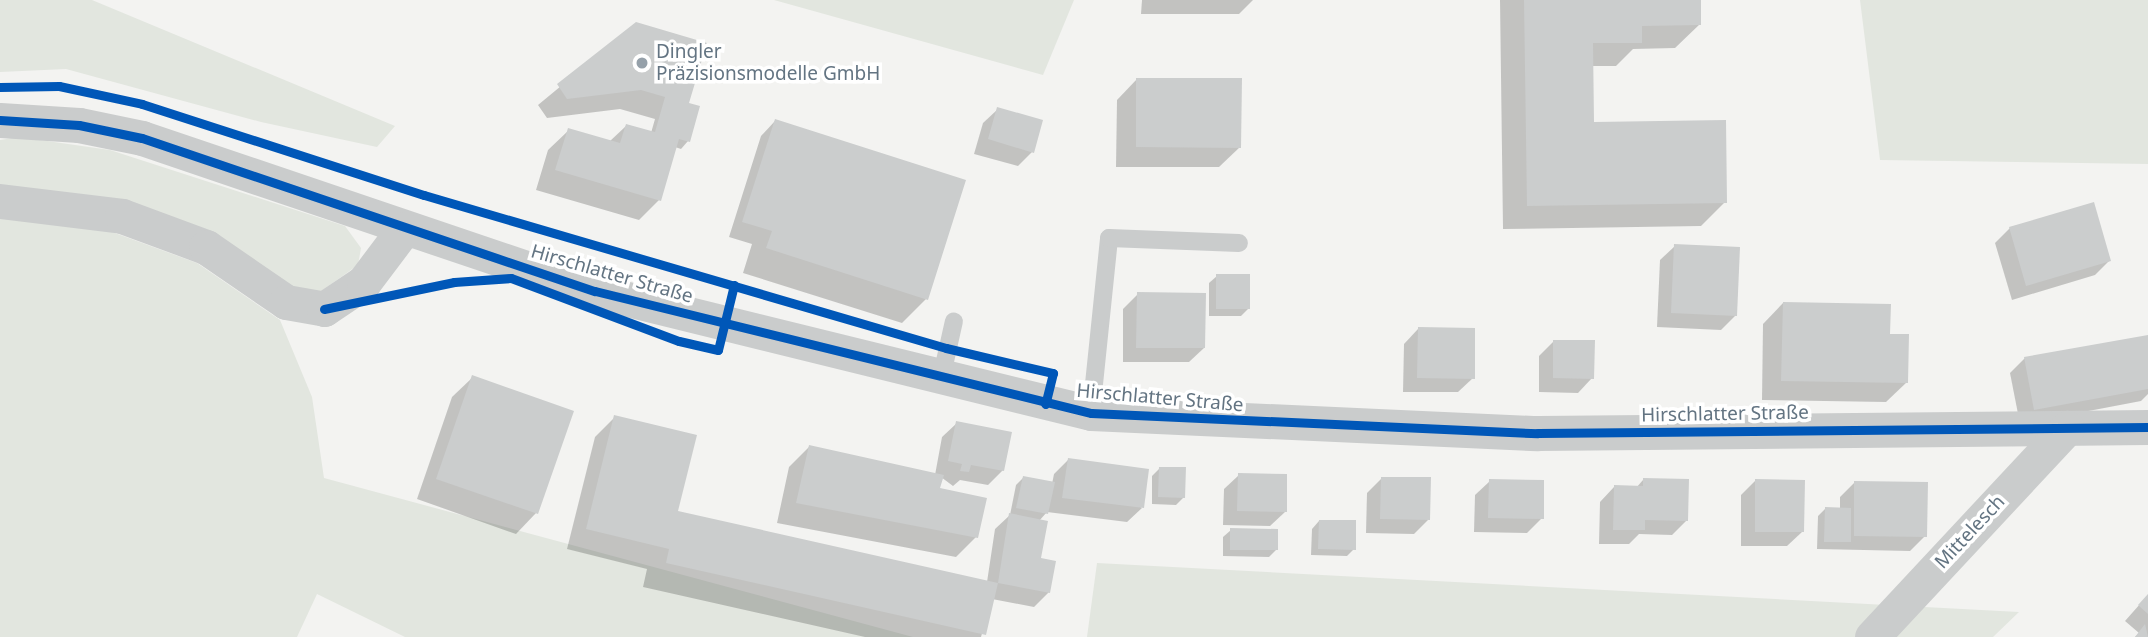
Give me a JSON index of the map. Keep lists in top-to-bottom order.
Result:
{
  "streets": {
    "street": ["Hirschlatter Straße", "Mittelesch"]
  },
  "crossings": [
    ["Hirschlatter Straße", "Mittelesch"]
  ],
  "places": ["Dingler Präzisionsmodelle GmbH"]
}
